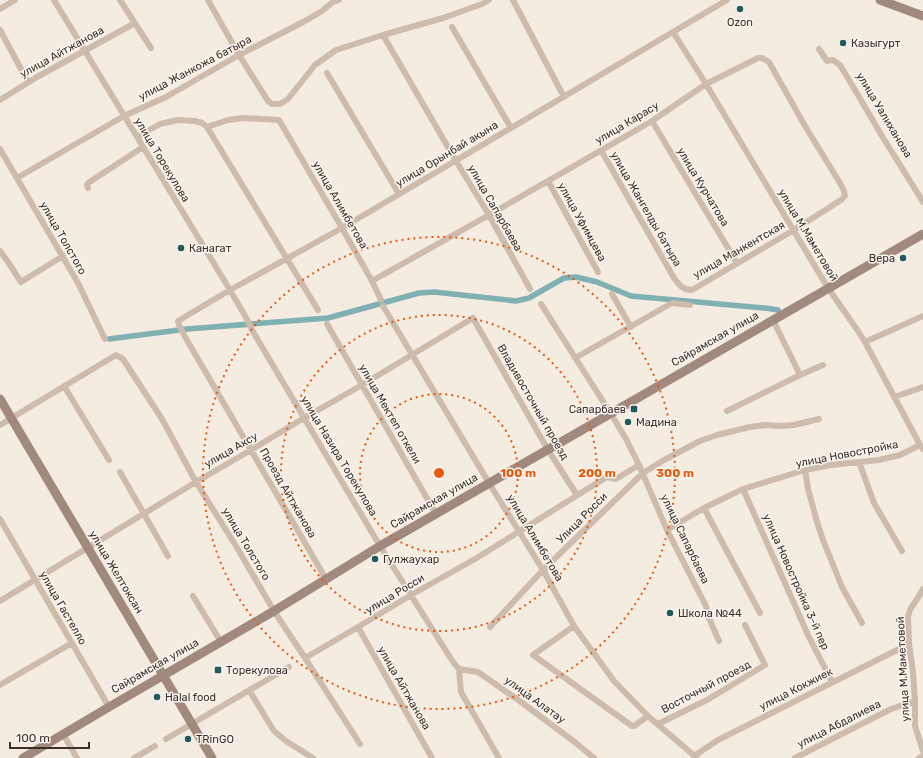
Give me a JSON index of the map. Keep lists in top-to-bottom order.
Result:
{
  "streets": {
    "main road": ["Сайрамская улица", "улица Желтоксан"],
    "street": [
      "улица Айтжанова",
      "улица Жанкожа батыра",
      "улица Уалиханова",
      "улица Карасу",
      "улица Орынбай акына",
      "улица Торекулова",
      "улица Курчатова",
      "улица Алимбетова",
      "улица Сапарбаева",
      "улица Жангелды батыра",
      "улица Уфимцева",
      "улица М.Маметовой",
      "улица Толстого",
      "улица Манкентская",
      "Владивосточный проезд",
      "улица Мектеп откели",
      "улица Аксу",
      "улица Новостройка",
      "улица Назира Торекулова",
      "Проезд Айтжанова",
      "Улица Росси",
      "улица Новостройка 3-й пер",
      "улица Росси",
      "улица Гастелло",
      "Восточный проезд",
      "улица Кокжиек",
      "улица Алатау",
      "улица Абдалиева"
    ]
  },
  "crossings": [
    ["улица Айтжанова", "улица Торекулова"],
    ["улица Айтжанова", "улица Росси"],
    ["улица Жанкожа батыра", "улица Торекулова"],
    ["улица Жанкожа батыра", "улица Толстого"],
    ["улица Карасу", "улица Курчатова"],
    ["улица Карасу", "улица Алимбетова"],
    ["улица Карасу", "улица Сапарбаева"],
    ["улица Карасу", "улица Жангелды батыра"],
    ["улица Карасу", "улица Уфимцева"],
    ["улица Карасу", "улица М.Маметовой"],
    ["улица Карасу", "улица Манкентская"],
    ["улица Орынбай акына", "улица Торекулова"],
    ["улица Орынбай акына", "улица Алимбетова"],
    ["улица Орынбай акына", "улица Сапарбаева"],
    ["улица Орынбай акына", "улица М.Маметовой"],
    ["улица Орынбай акына", "Проезд Айтжанова"],
    ["улица Торекулова", "улица Назира Торекулова"],
    ["улица Курчатова", "улица Манкентская"],
    ["улица Алимбетова", "Сайрамская улица"],
    ["улица Алимбетова", "улица Аксу"],
    ["улица Алимбетова", "Улица Росси"],
    ["улица Алимбетова", "улица Росси"],
    ["улица Алимбетова", "Восточный проезд"],
    ["улица Алимбетова", "улица Кокжиек"],
    ["улица Сапарбаева", "Сайрамская улица"],
    ["улица Сапарбаева", "улица Новостройка"],
    ["улица Сапарбаева", "Улица Росси"],
    ["улица Сапарбаева", "улица Росси"],
    ["улица Жангелды батыра", "улица Манкентская"],
    ["улица М.Маметовой", "улица Манкентская"],
    ["улица М.Маметовой", "Сайрамская улица"],
    ["улица М.Маметовой", "улица Новостройка"],
    ["улица М.Маметовой", "улица Кокжиек"],
    ["улица М.Маметовой", "улица Абдалиева"],
    ["улица Толстого", "Сайрамская улица"],
    ["улица Толстого", "улица Аксу"],
    ["улица Толстого", "улица Росси"],
    ["Сайрамская улица", "Владивосточный проезд"],
    ["Сайрамская улица", "улица Мектеп откели"],
    ["Сайрамская улица", "улица Назира Торекулова"],
    ["Сайрамская улица", "Проезд Айтжанова"],
    ["Сайрамская улица", "улица Желтоксан"],
    ["Сайрамская улица", "улица Гастелло"],
    ["Владивосточный проезд", "улица Аксу"],
    ["Владивосточный проезд", "улица Росси"],
    ["улица Мектеп откели", "улица Аксу"],
    ["улица Аксу", "улица Назира Торекулова"],
    ["улица Аксу", "Проезд Айтжанова"],
    ["улица Аксу", "улица Желтоксан"],
    ["улица Аксу", "улица Гастелло"],
    ["улица Новостройка", "улица Новостройка 3-й пер"],
    ["улица Назира Торекулова", "улица Росси"],
    ["улица Назира Торекулова", "улица Алатау"],
    ["улица Новостройка 3-й пер", "улица Кокжиек"]
  ],
  "places": {
    "other": [
      "Ozon",
      "Казыгурт",
      "Канагат",
      "Вера",
      "Мадина",
      "Гулжаухар",
      "Школа №44",
      "Halal food",
      "TRinGO"
    ],
    "transit": ["Сапарбаев", "Торекулова"]
  },
  "scale_bar": "100 m",
  "rings": ["100 m", "200 m", "300 m"]
}
